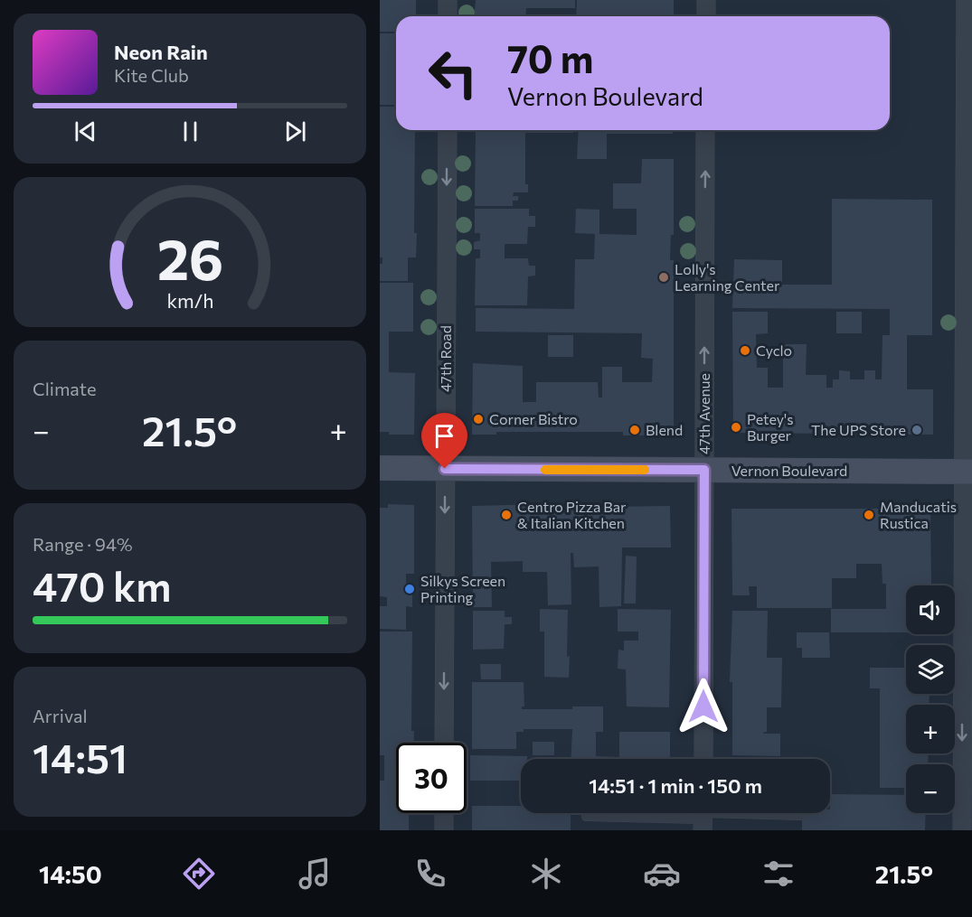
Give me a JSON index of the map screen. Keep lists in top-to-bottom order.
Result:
{
  "streets": {
    "main road": ["Vernon Boulevard"],
    "street": ["47th Road", "47th Avenue"]
  },
  "crossings": [
    ["47th Road", "Vernon Boulevard"],
    ["47th Avenue", "Vernon Boulevard"]
  ],
  "one_way": ["47th Road", "47th Avenue"],
  "places": [
    "Lolly's Learning Center",
    "Cyclo",
    "Corner Bistro",
    "Petey's Burger",
    "Blend",
    "The UPS Store",
    "Centro Pizza Bar & Italian Kitchen",
    "Manducatis Rustica",
    "Silkys Screen Printing"
  ],
  "page": {
    "turn": ["70 m", "Vernon Boulevard"],
    "song": ["Neon Rain", "Kite Club"],
    "tile": [
      "Climate",
      ["Range · 94%", "470 km"],
      ["Arrival", "14:51"]
    ],
    "heat": ["−", "21.5°", "+"],
    "map_buttons": ["+", "−"],
    "limit": "30",
    "trip": "14:51 · 1 min · 150 m",
    "tabs": ["14:50", "21.5°"],
    "gauge": ["26", "km/h"]
  }
}
